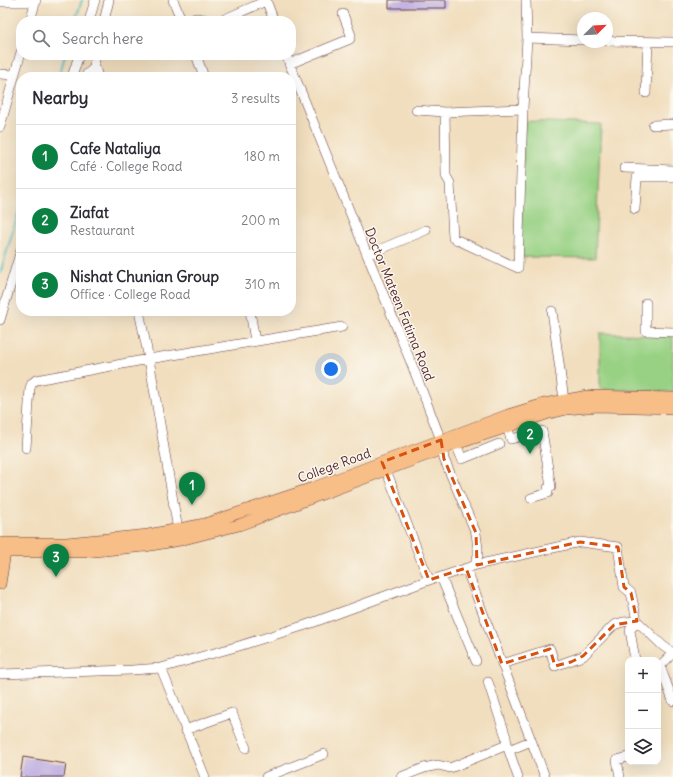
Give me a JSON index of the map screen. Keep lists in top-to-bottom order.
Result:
{
  "streets": {
    "main road": ["College Road"],
    "street": ["Doctor Mateen Fatima Road"]
  },
  "crossings": [
    ["Doctor Mateen Fatima Road", "College Road"]
  ],
  "north": "top right",
  "page": {
    "search": "Search here",
    "heading": ["Nearby", "3 results"],
    "list": [
      {
        "mark": "1",
        "name": "Cafe Nataliya",
        "note": "Café · College Road",
        "value": "180 m"
      },
      {
        "mark": "2",
        "name": "Ziafat",
        "note": "Restaurant",
        "value": "200 m"
      },
      {
        "mark": "3",
        "name": "Nishat Chunian Group",
        "note": "Office · College Road",
        "value": "310 m"
      }
    ],
    "pins": ["2", "1", "3"],
    "map_buttons": ["+", "−"]
  }
}
